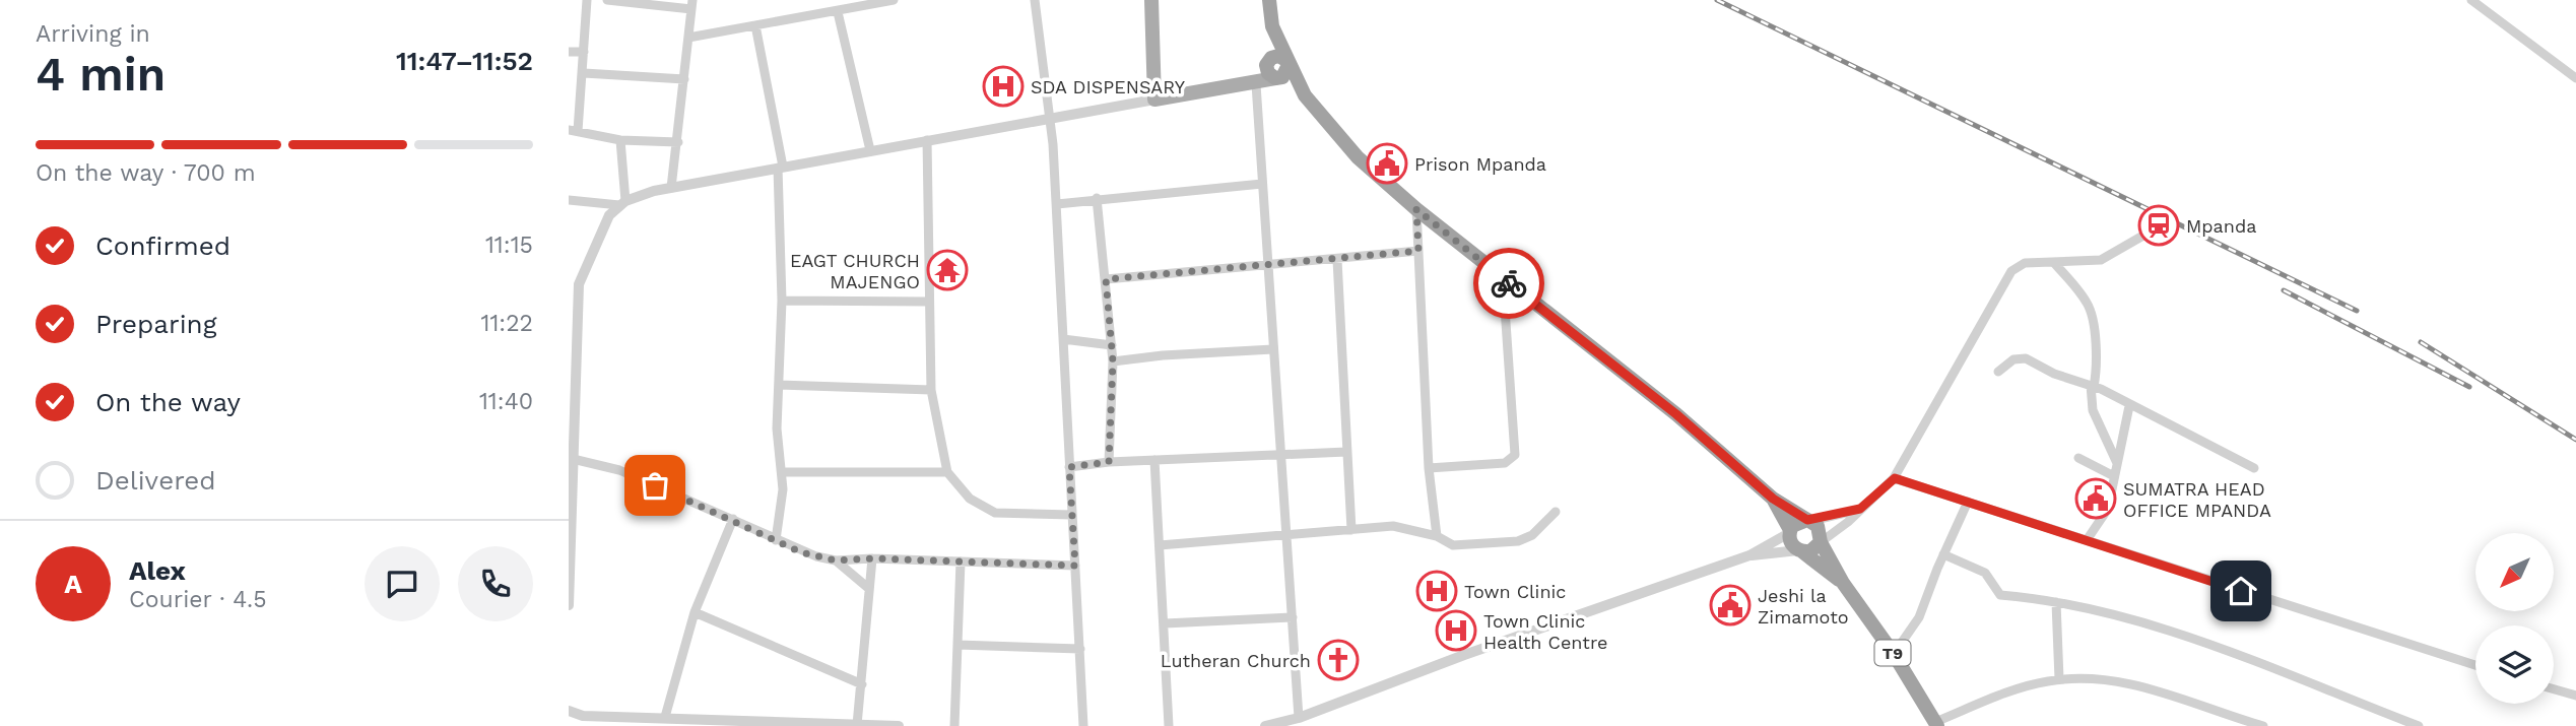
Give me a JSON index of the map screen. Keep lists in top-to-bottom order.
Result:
{
  "streets": {
    "highway": ["T9"]
  },
  "places": {
    "hospital": ["SDA DISPENSARY", "Town Clinic", "Town Clinic Health Centre"],
    "public building": ["Prison Mpanda", "SUMATRA HEAD OFFICE MPANDA", "Jeshi la Zimamoto"],
    "station": ["Mpanda"],
    "temple": ["EAGT CHURCH MAJENGO"],
    "church": ["Lutheran Church"]
  },
  "north": "bottom left",
  "page": {
    "heading": ["4 min", "Arriving in", "11:47–11:52"],
    "panel": ["Alex", "Courier · 4.5"],
    "bar": "On the way · 700 m",
    "list": [
      ["Confirmed", "11:15"],
      ["Preparing", "11:22"],
      ["On the way", "11:40"],
      "Delivered"
    ],
    "round": "A"
  }
}
